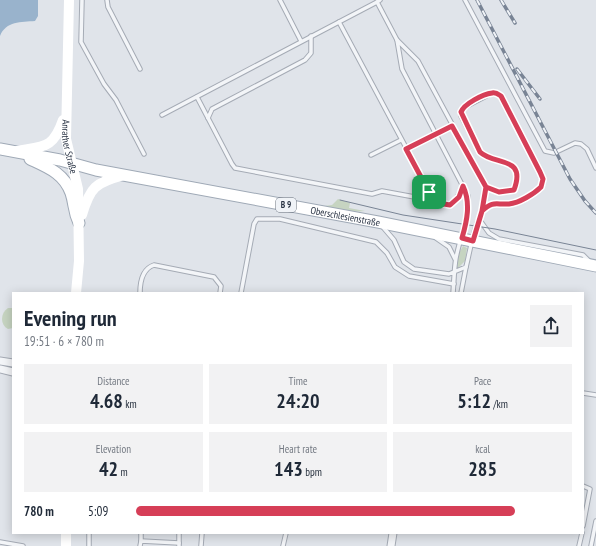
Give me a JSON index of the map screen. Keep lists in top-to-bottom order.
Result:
{
  "streets": {
    "main road": ["Anrather Straße", "B 9", "Oberschlesienstraße"]
  },
  "crossings": [
    ["Anrather Straße", "B 9"],
    ["Anrather Straße", "Oberschlesienstraße"],
    ["B 9", "Oberschlesienstraße"]
  ],
  "page": {
    "heading": ["Evening run", "19:51 · 6 × 780 m"],
    "stats": [
      ["Distance", "4.68 km"],
      ["Time", "24:20"],
      ["Pace", "5:12 /km"],
      ["Elevation", "42 m"],
      ["Heart rate", "143 bpm"],
      ["kcal", "285"]
    ],
    "list": [
      {
        "name": "780 m",
        "note": "5:09"
      }
    ]
  }
}
